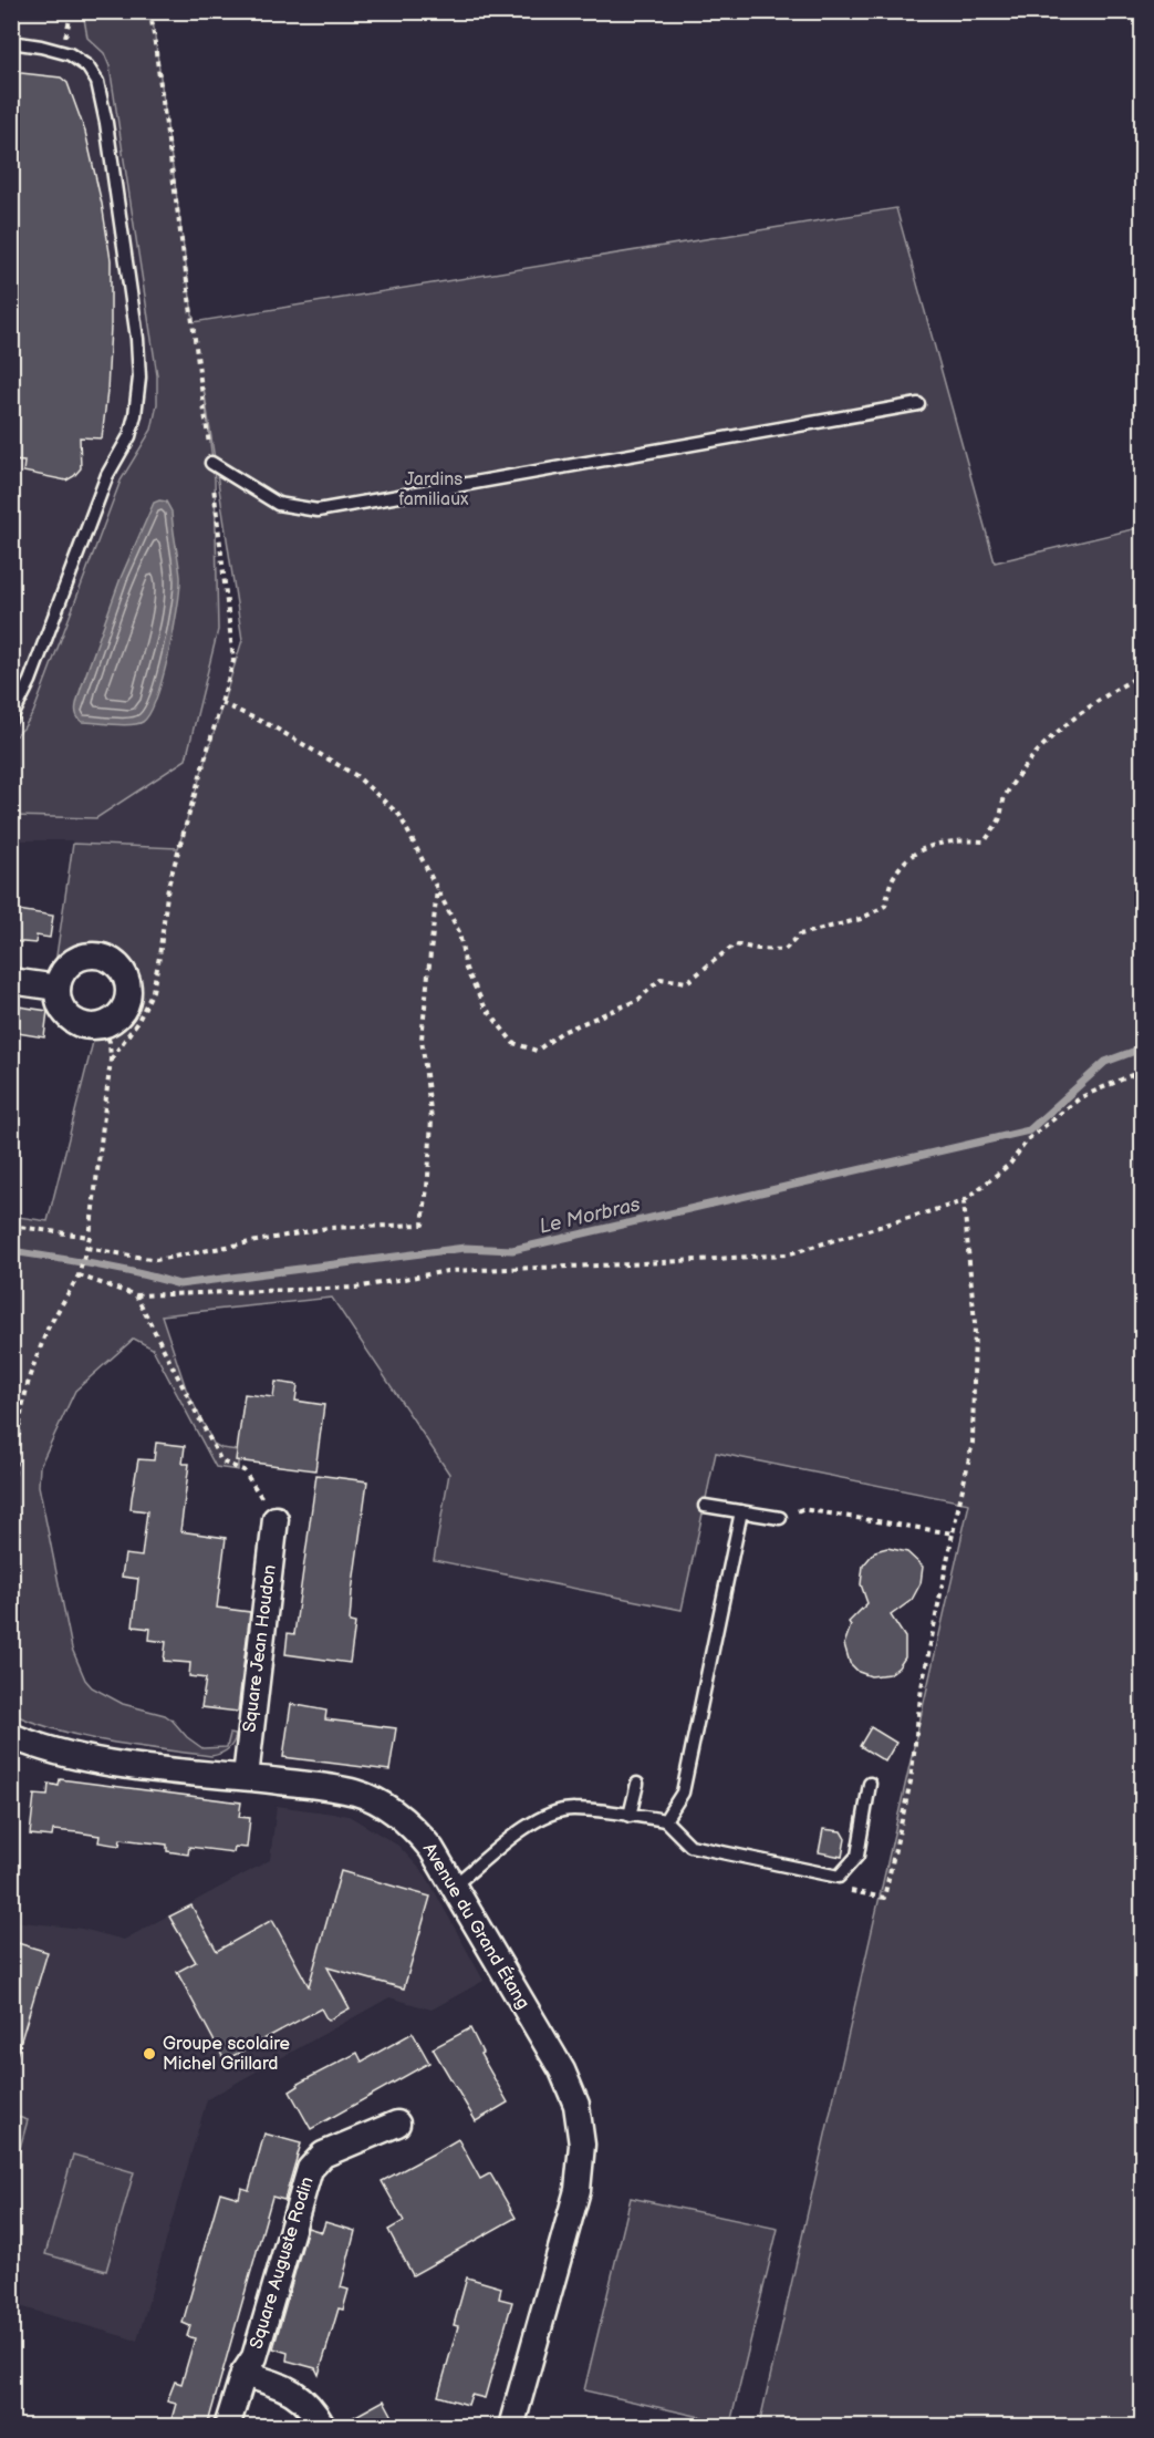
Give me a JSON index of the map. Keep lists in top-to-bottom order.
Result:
{
  "streets": {
    "street": ["Square Jean Houdon", "Avenue du Grand Étang", "Square Auguste Rodin"]
  },
  "crossings": [
    ["Square Jean Houdon", "Avenue du Grand Étang"]
  ],
  "water": ["Le Morbras"],
  "parks": ["Jardins familiaux"],
  "places": ["Groupe scolaire Michel Grillard"]
}
